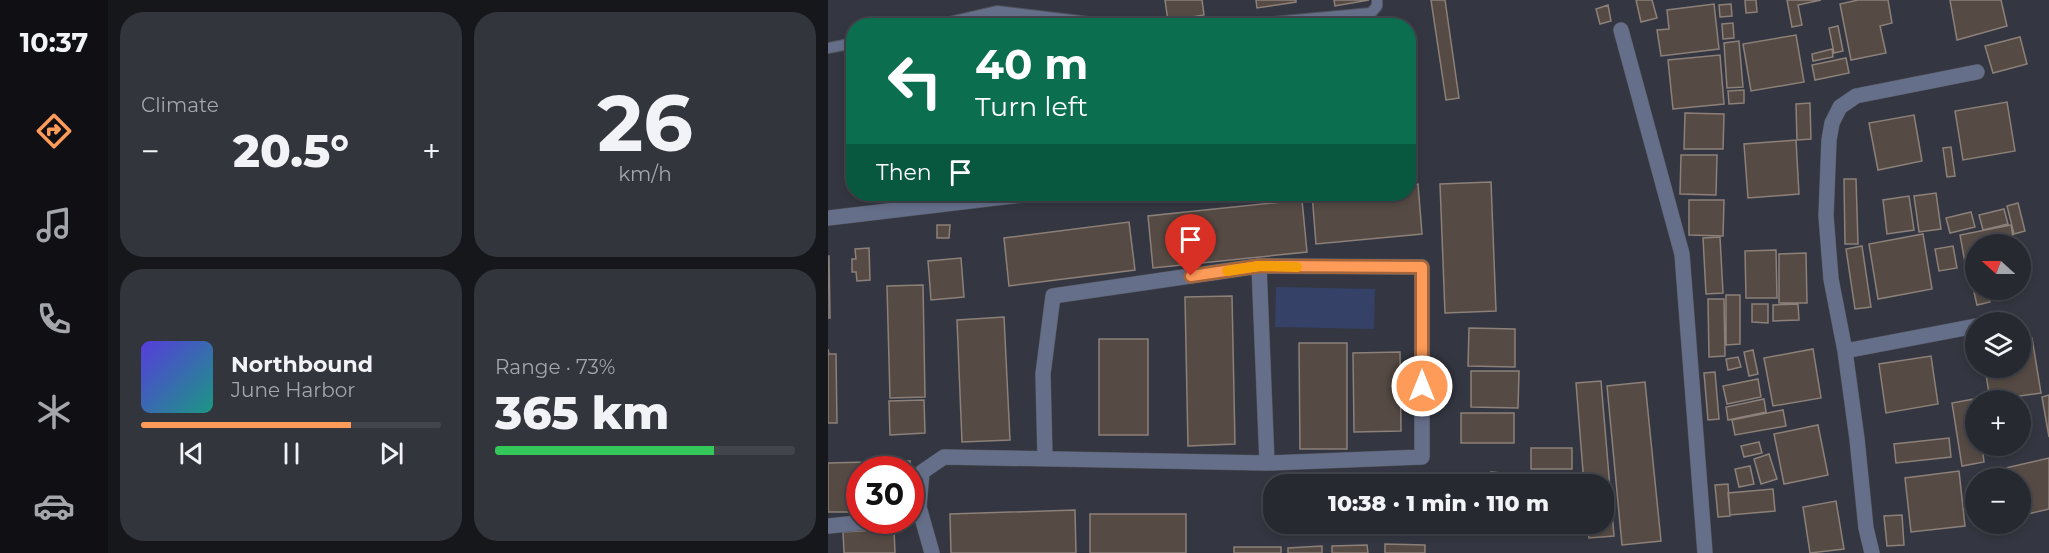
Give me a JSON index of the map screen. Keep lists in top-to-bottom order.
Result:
{
  "north": "left",
  "page": {
    "tabs": "10:37",
    "tile": [
      "Climate",
      ["26", "km/h"],
      ["Range · 73%", "365 km"]
    ],
    "turn": ["40 m", "Turn left"],
    "heat": ["−", "20.5°", "+"],
    "then": "Then",
    "map_buttons": ["+", "−"],
    "song": ["Northbound", "June Harbor"],
    "limit": "30",
    "trip": "10:38 · 1 min · 110 m"
  }
}
